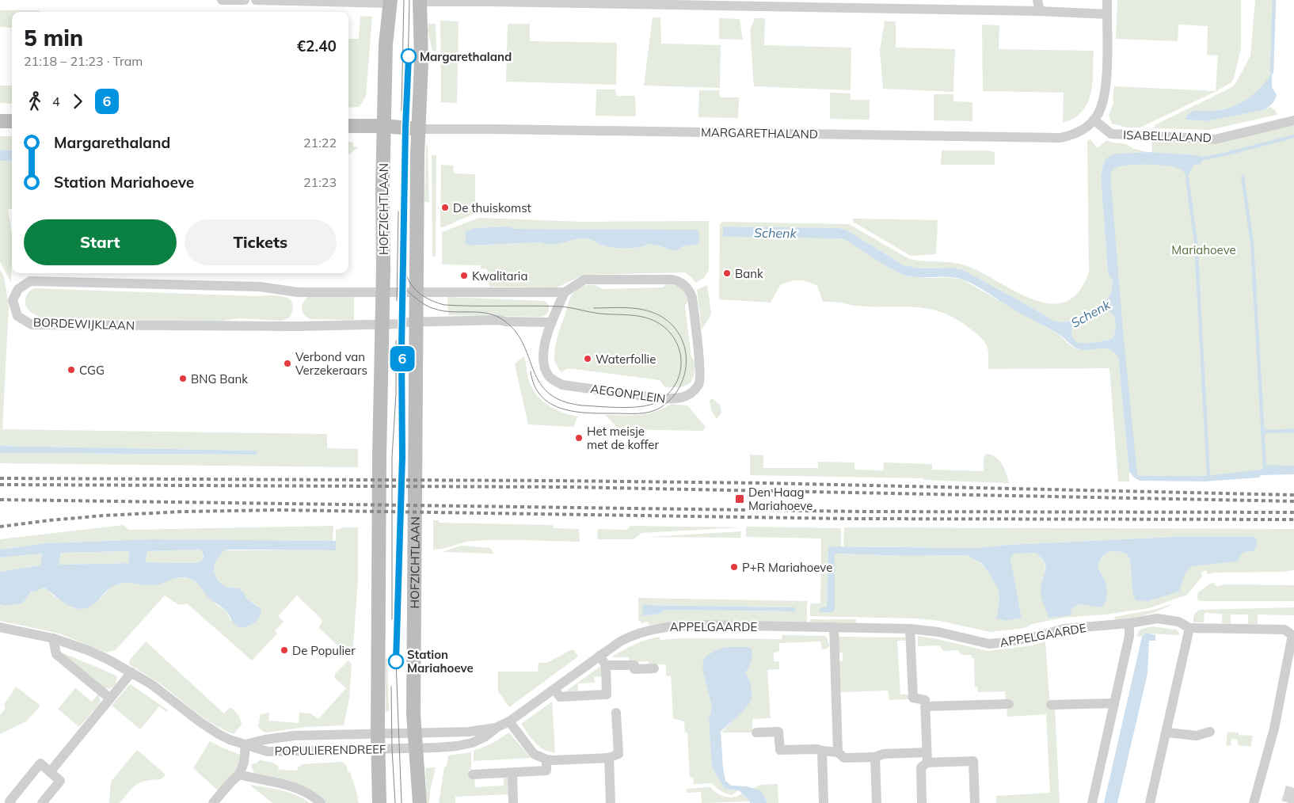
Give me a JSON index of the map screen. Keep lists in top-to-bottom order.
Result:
{
  "streets": {
    "main road": ["HOFZICHTLAAN"],
    "street": [
      "MARGARETHALAND",
      "ISABELLALAND",
      "BORDEWIJKLAAN",
      "AEGONPLEIN",
      "APPELGAARDE",
      "POPULIERENDREEF"
    ]
  },
  "crossings": [
    ["MARGARETHALAND", "ISABELLALAND"],
    ["MARGARETHALAND", "HOFZICHTLAAN"],
    ["HOFZICHTLAAN", "BORDEWIJKLAAN"],
    ["HOFZICHTLAAN", "APPELGAARDE"],
    ["HOFZICHTLAAN", "POPULIERENDREEF"],
    ["APPELGAARDE", "POPULIERENDREEF"]
  ],
  "water": ["Schenk"],
  "parks": ["Mariahoeve"],
  "places": {
    "other": [
      "Margarethaland",
      "De thuiskomst",
      "Bank",
      "Kwalitaria",
      "Waterfollie",
      "Verbond van Verzekeraars",
      "CGG",
      "BNG Bank",
      "Het meisje met de koffer",
      "P+R Mariahoeve",
      "De Populier",
      "Station Mariahoeve"
    ],
    "transit": ["Den Haag Mariahoeve"]
  },
  "lines": ["tram line 6"],
  "page": {
    "on_map": "6",
    "heading": ["5 min", "21:18 – 21:23 · Tram", "€2.40"],
    "legs": ["4", "6"],
    "list": [
      {
        "name": "Margarethaland",
        "value": "21:22"
      },
      {
        "name": "Station Mariahoeve",
        "value": "21:23"
      }
    ],
    "buttons": ["Start", "Tickets"]
  }
}
